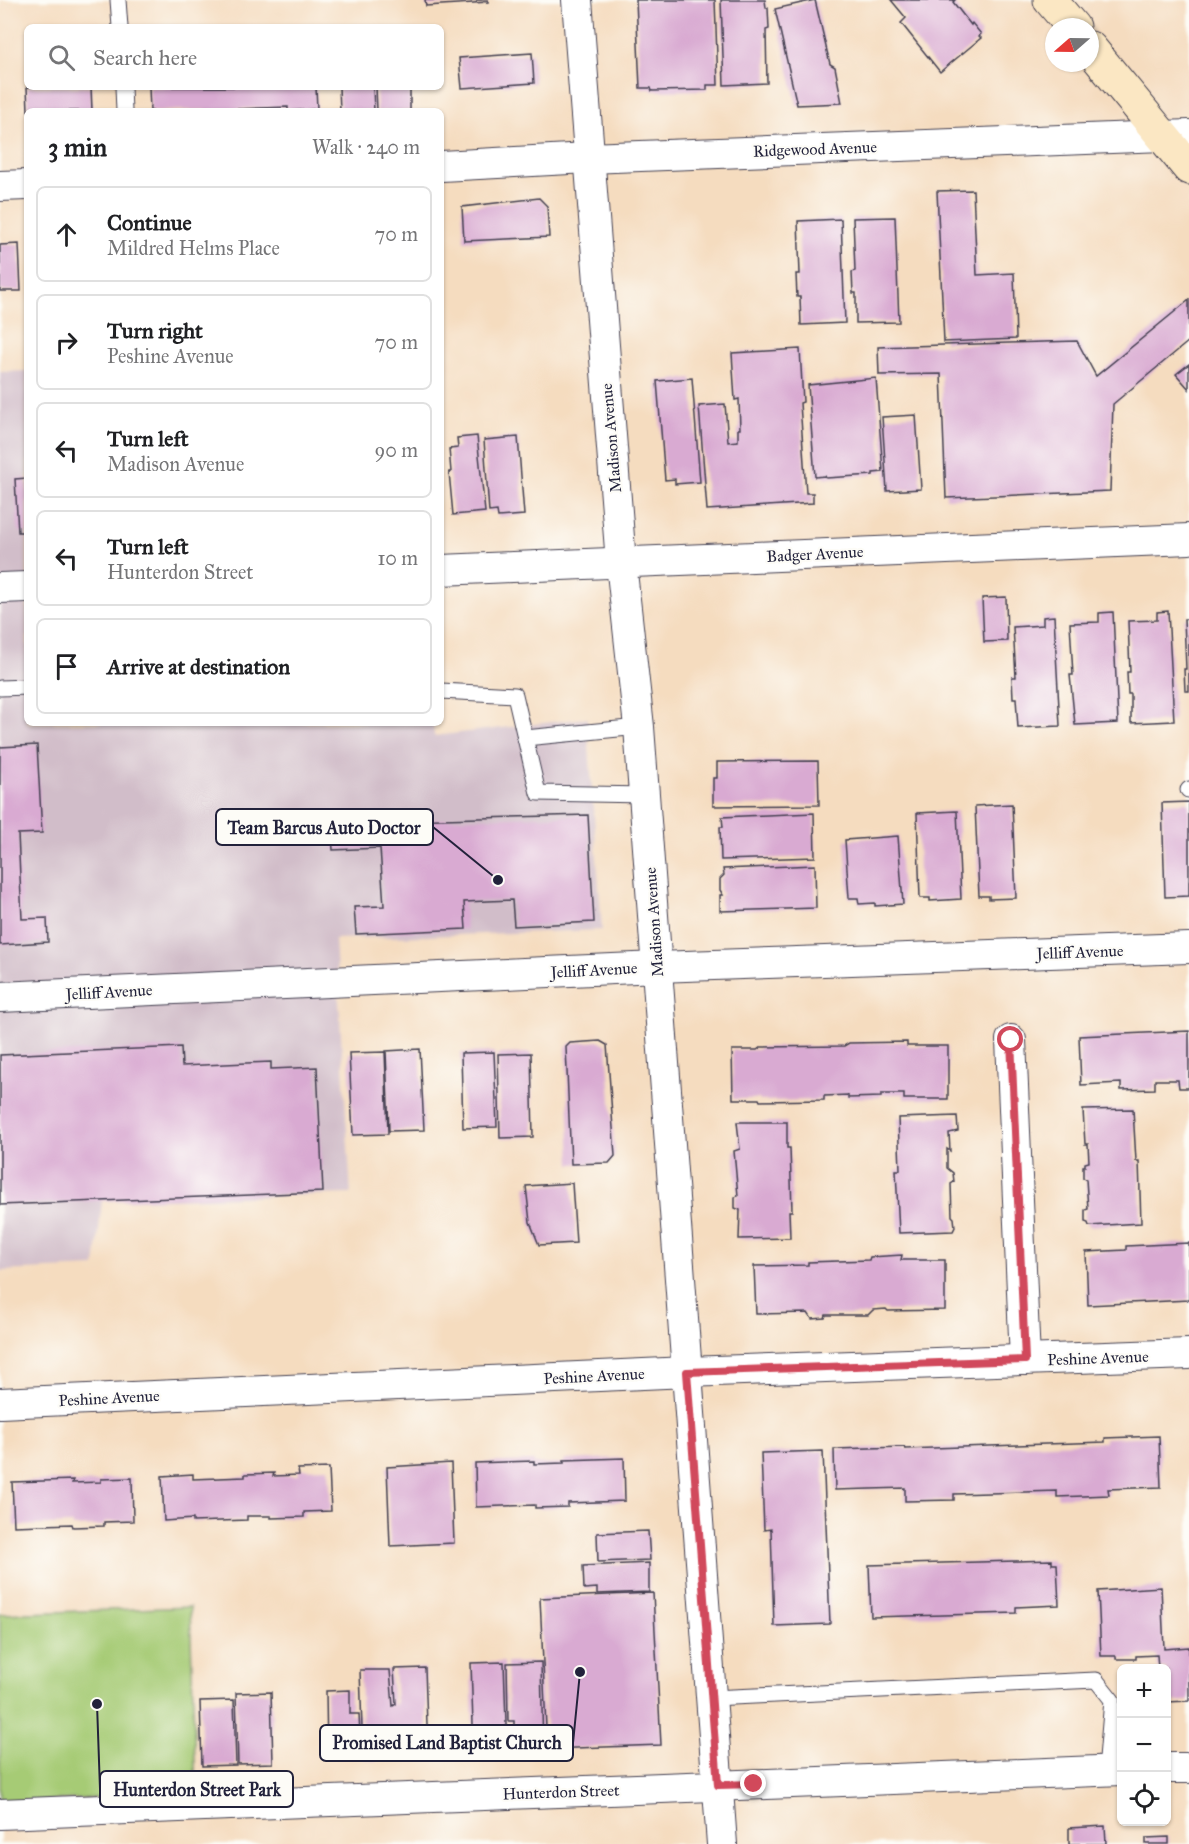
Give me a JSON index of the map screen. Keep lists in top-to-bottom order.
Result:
{
  "streets": {
    "street": [
      "Ridgewood Avenue",
      "Madison Avenue",
      "Badger Avenue",
      "Jelliff Avenue",
      "Peshine Avenue",
      "Hunterdon Street"
    ]
  },
  "crossings": [
    ["Ridgewood Avenue", "Madison Avenue"],
    ["Madison Avenue", "Badger Avenue"],
    ["Madison Avenue", "Jelliff Avenue"],
    ["Madison Avenue", "Peshine Avenue"],
    ["Madison Avenue", "Hunterdon Street"]
  ],
  "places": ["Team Barcus Auto Doctor", "Promised Land Baptist Church", "Hunterdon Street Park"],
  "north": "left",
  "page": {
    "search": "Search here",
    "heading": ["3 min", "Walk · 240 m"],
    "list": [
      ["Continue", "Mildred Helms Place", "70 m"],
      ["Turn right", "Peshine Avenue", "70 m"],
      ["Turn left", "Madison Avenue", "90 m"],
      ["Turn left", "Hunterdon Street", "10 m"],
      "Arrive at destination"
    ],
    "map_buttons": ["+", "−"]
  }
}
